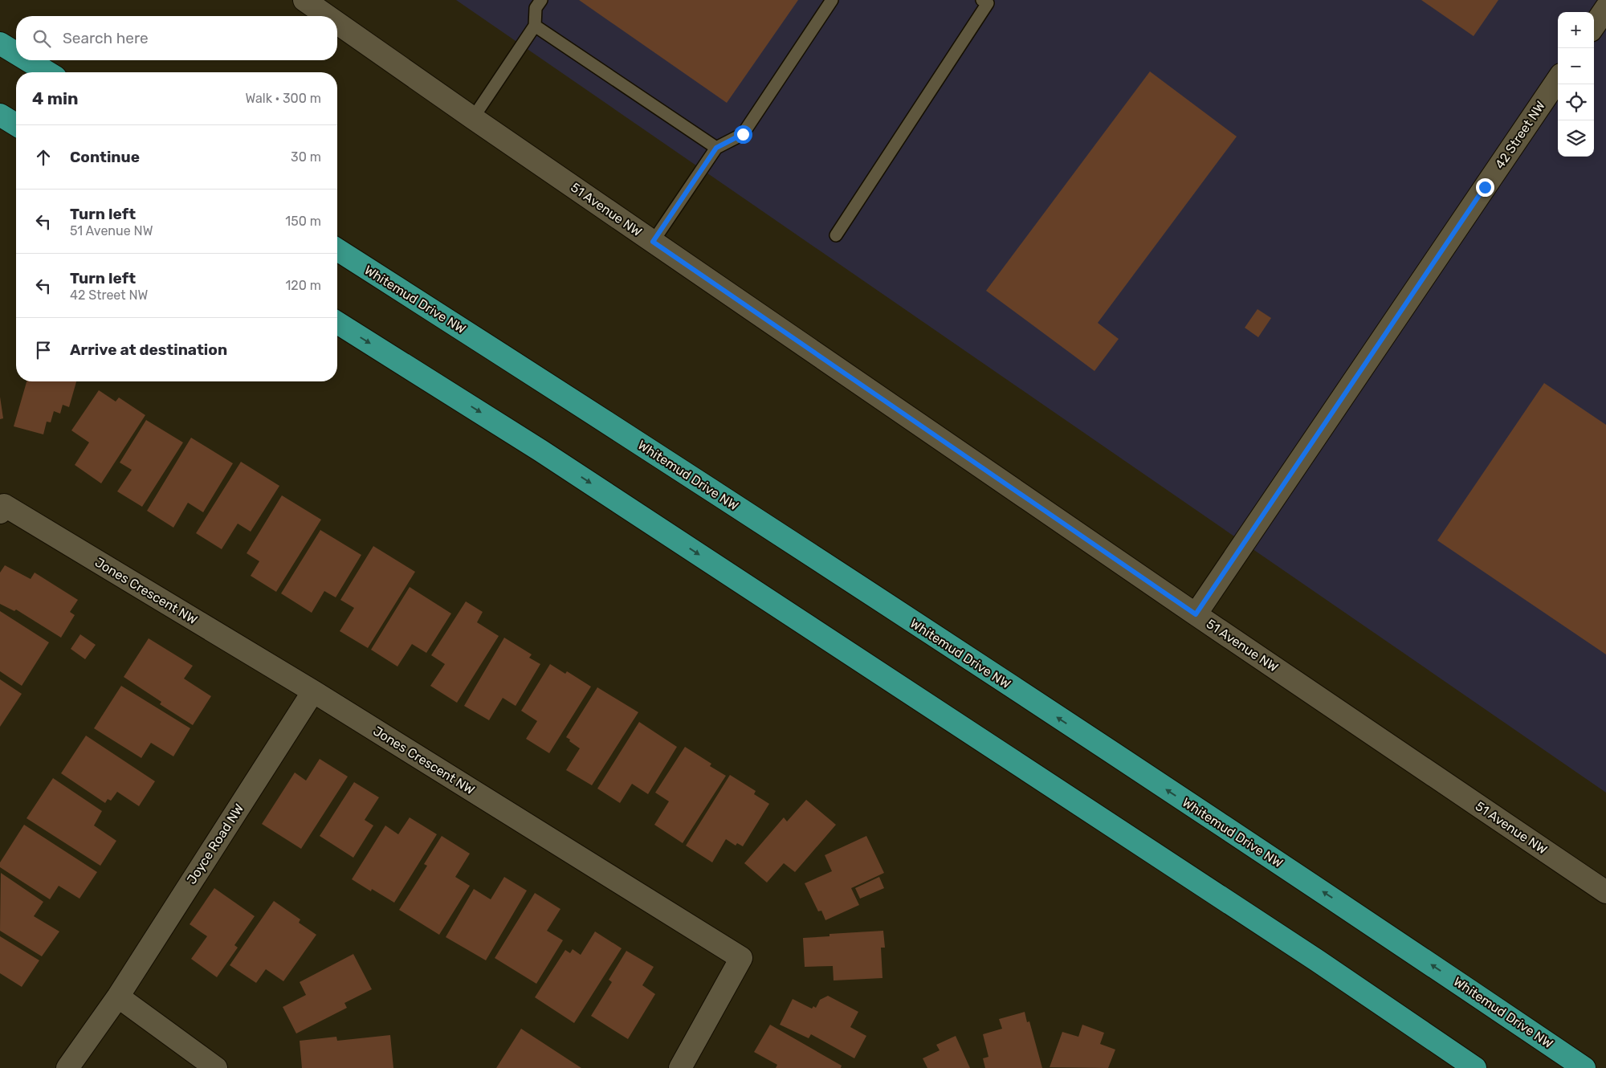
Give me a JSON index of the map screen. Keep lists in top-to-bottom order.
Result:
{
  "streets": {
    "highway": ["Whitemud Drive NW"],
    "street": [
      "42 Street NW",
      "51 Avenue NW",
      "Jones Crescent NW",
      "Joyce Road NW"
    ]
  },
  "crossings": [
    ["42 Street NW", "51 Avenue NW"],
    ["Jones Crescent NW", "Joyce Road NW"]
  ],
  "page": {
    "map_buttons": ["+", "−"],
    "search": "Search here",
    "heading": ["4 min", "Walk · 300 m"],
    "list": [
      ["Continue", "30 m"],
      ["Turn left", "51 Avenue NW", "150 m"],
      ["Turn left", "42 Street NW", "120 m"],
      "Arrive at destination"
    ]
  }
}
